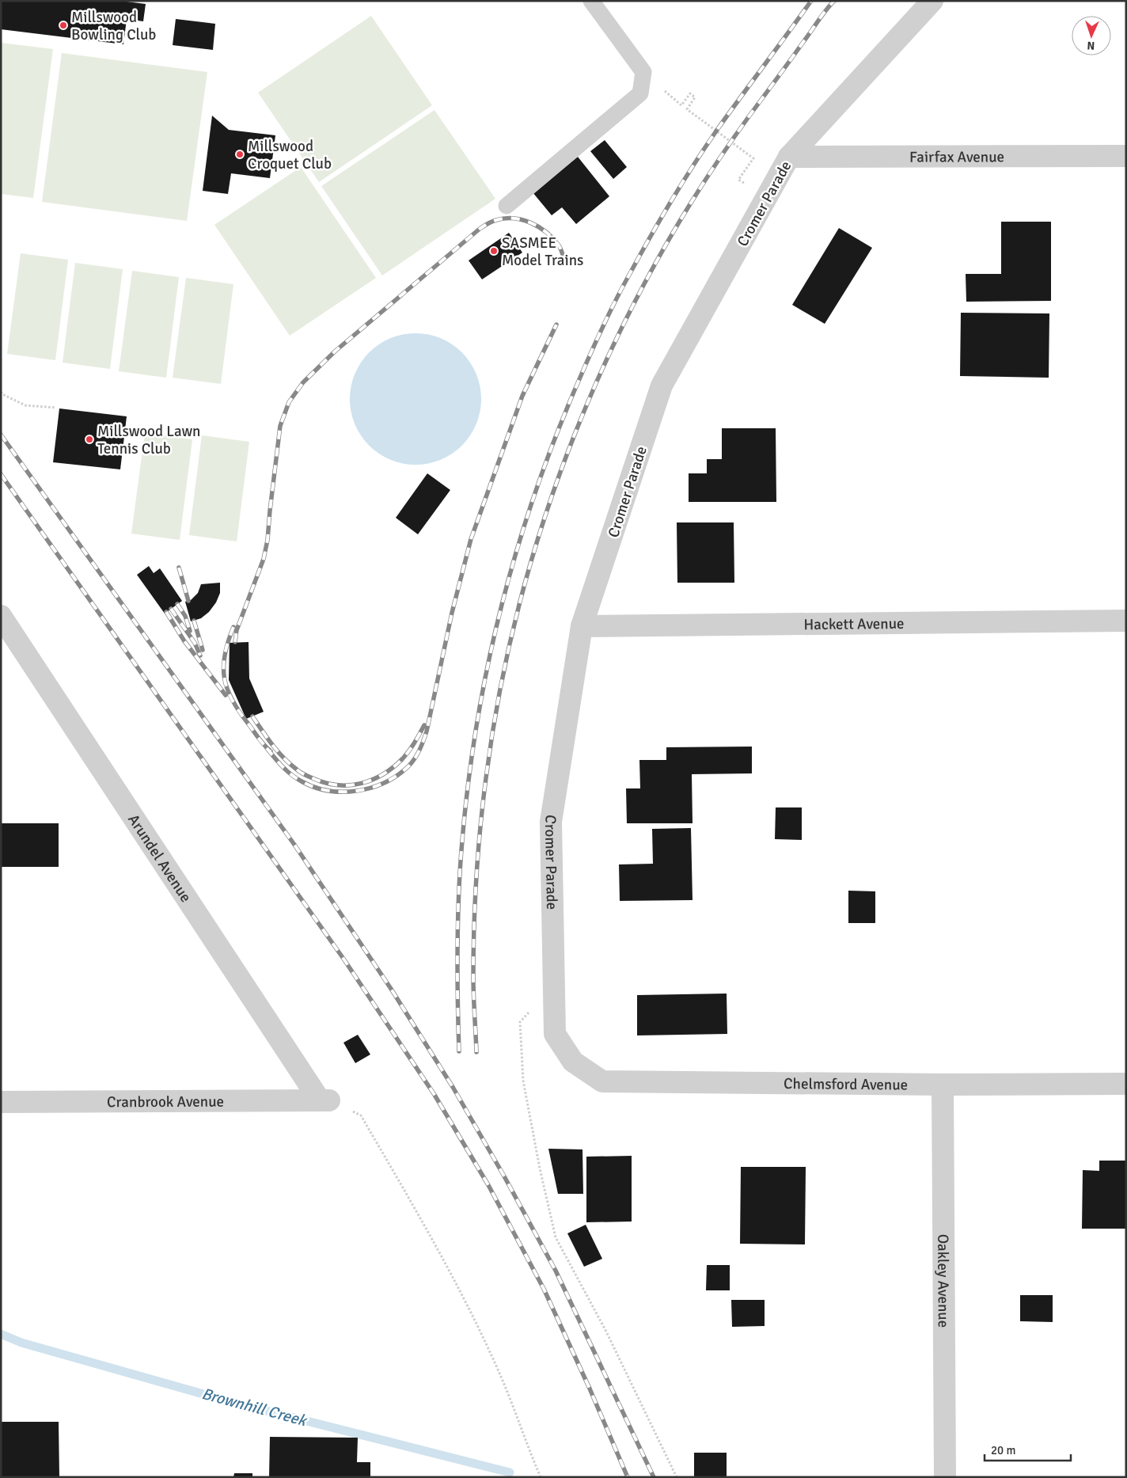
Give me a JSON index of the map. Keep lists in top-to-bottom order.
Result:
{
  "streets": {
    "street": [
      "Fairfax Avenue",
      "Cromer Parade",
      "Hackett Avenue",
      "Arundel Avenue",
      "Chelmsford Avenue",
      "Cranbrook Avenue",
      "Oakley Avenue"
    ]
  },
  "crossings": [
    ["Fairfax Avenue", "Cromer Parade"],
    ["Cromer Parade", "Hackett Avenue"],
    ["Cromer Parade", "Chelmsford Avenue"],
    ["Arundel Avenue", "Cranbrook Avenue"],
    ["Chelmsford Avenue", "Oakley Avenue"]
  ],
  "water": ["Brownhill Creek"],
  "places": [
    "Millswood Bowling Club",
    "Millswood Croquet Club",
    "SASMEE Model Trains",
    "Millswood Lawn Tennis Club"
  ],
  "scale_bar": "20 m",
  "north": "bottom"
}
